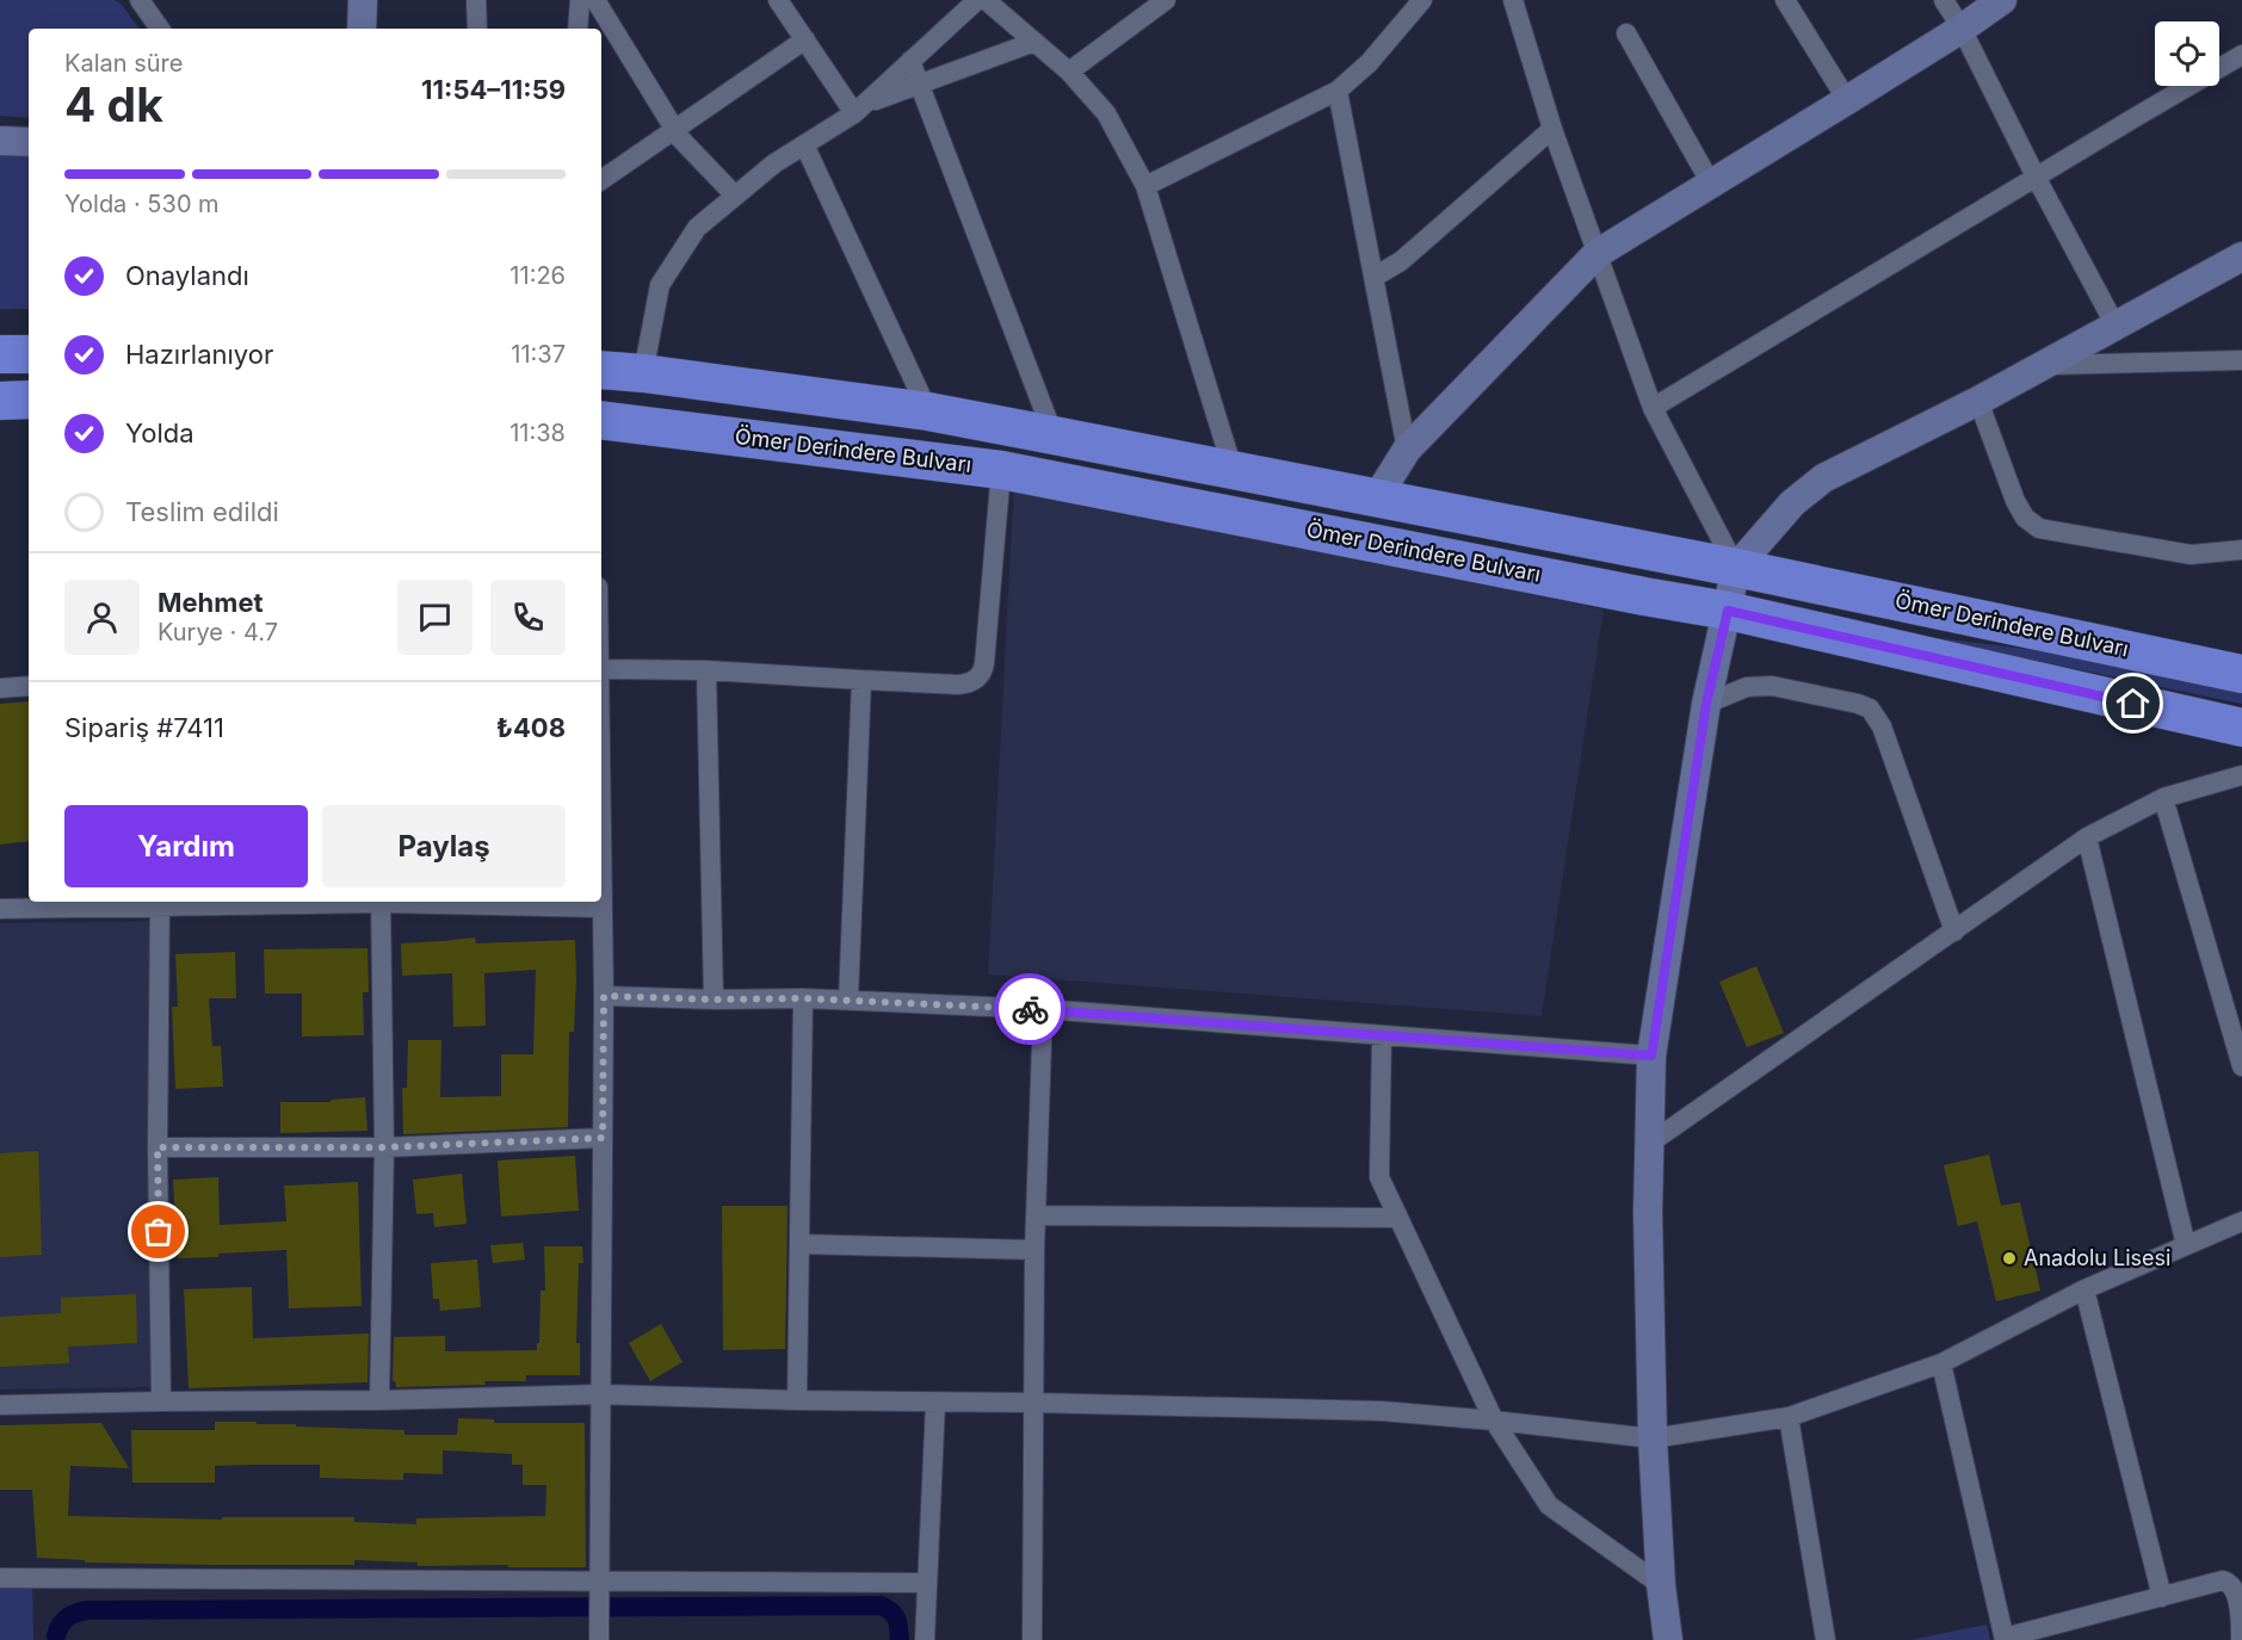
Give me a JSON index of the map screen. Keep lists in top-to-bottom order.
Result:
{
  "streets": {
    "highway": ["Ömer Derindere Bulvarı"]
  },
  "places": ["Anadolu Lisesi"],
  "page": {
    "heading": ["4 dk", "Kalan süre", "11:54–11:59"],
    "panel": [
      "Mehmet",
      "Kurye · 4.7",
      "Sipariş #7411",
      "₺408"
    ],
    "bar": "Yolda · 530 m",
    "list": [
      ["Onaylandı", "11:26"],
      ["Hazırlanıyor", "11:37"],
      ["Yolda", "11:38"],
      "Teslim edildi"
    ],
    "buttons": ["Yardım", "Paylaş"]
  }
}
